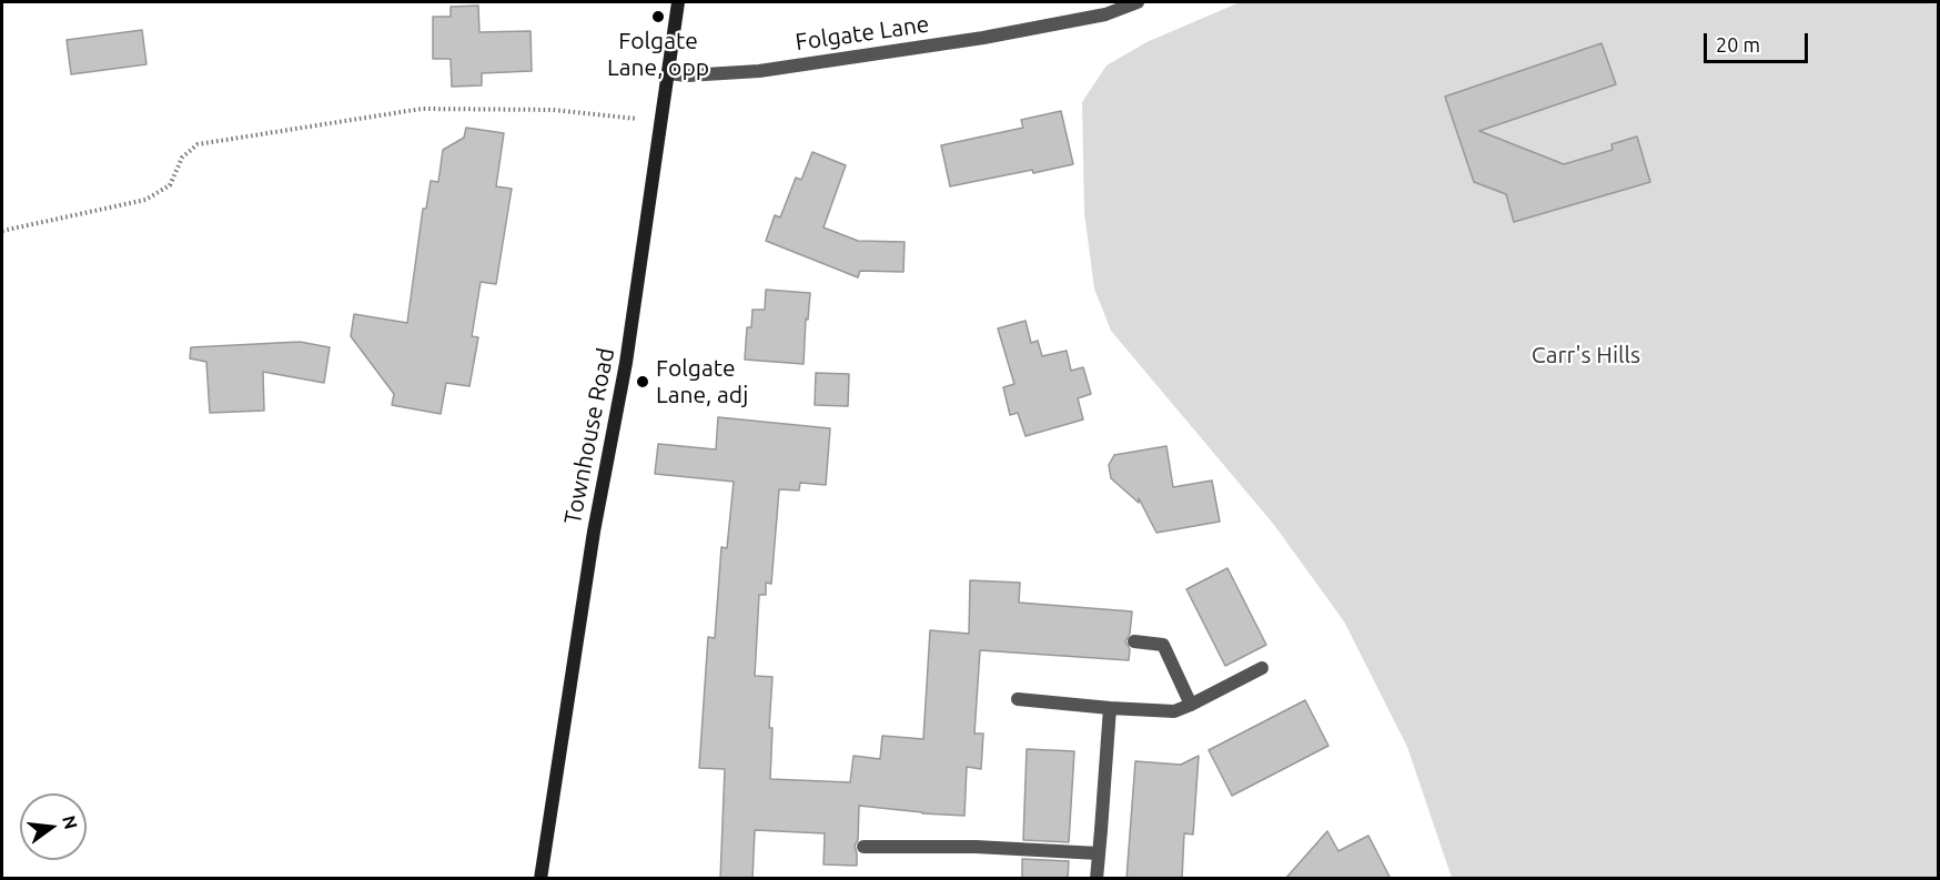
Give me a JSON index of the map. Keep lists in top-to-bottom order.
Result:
{
  "streets": {
    "street": ["Folgate Lane", "Townhouse Road"]
  },
  "crossings": [
    ["Folgate Lane", "Townhouse Road"]
  ],
  "parks": ["Carr's Hills"],
  "places": ["Folgate Lane, opp", "Folgate Lane, adj"],
  "scale_bar": "20 m",
  "north": "right"
}
